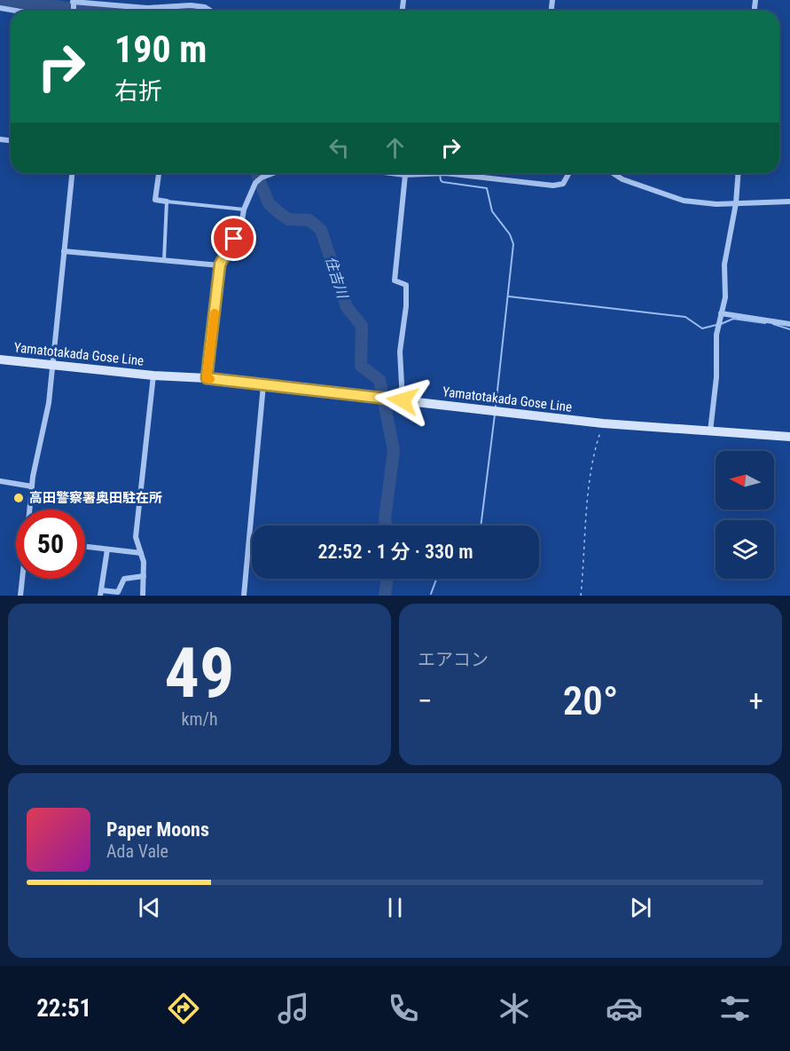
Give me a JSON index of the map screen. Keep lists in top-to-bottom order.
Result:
{
  "streets": {
    "main road": ["Yamatotakada Gose Line"]
  },
  "water": ["住吉川"],
  "places": ["高田警察署奥田駐在所"],
  "north": "left",
  "page": {
    "turn": ["190 m", "右折"],
    "limit": "50",
    "trip": "22:52 · 1 分 · 330 m",
    "tile": [
      ["49", "km/h"],
      "エアコン"
    ],
    "heat": ["−", "20°", "+"],
    "song": ["Paper Moons", "Ada Vale"],
    "tabs": "22:51"
  }
}
